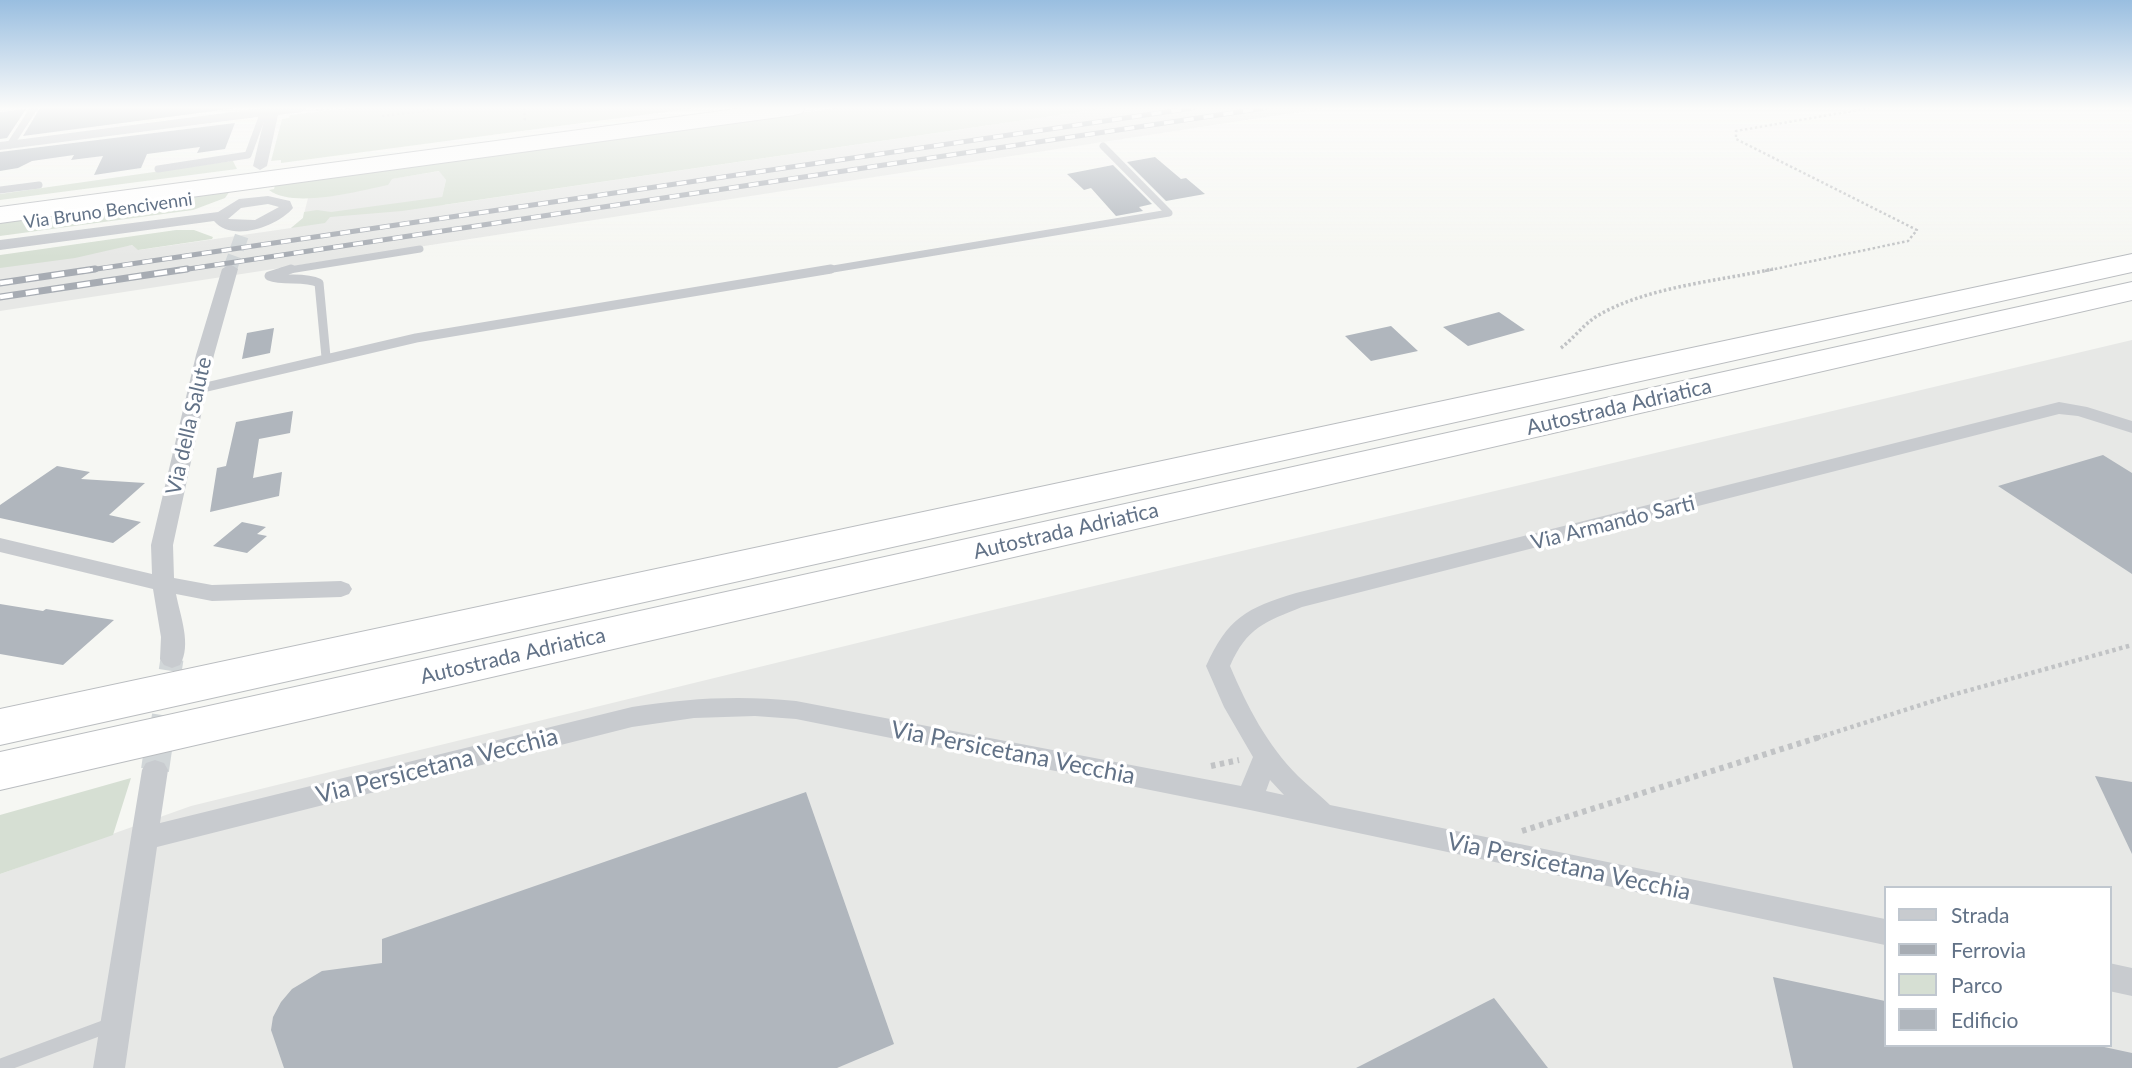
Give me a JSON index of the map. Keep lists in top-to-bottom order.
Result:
{
  "streets": {
    "highway": ["Autostrada Adriatica"],
    "street": [
      "Via Bruno Bencivenni",
      "Via della Salute",
      "Via Armando Sarti",
      "Via Persicetana Vecchia"
    ]
  },
  "crossings": [
    ["Via Armando Sarti", "Via Persicetana Vecchia"]
  ],
  "legend": [
    "Strada",
    "Ferrovia",
    "Parco",
    "Edificio"
  ]
}
